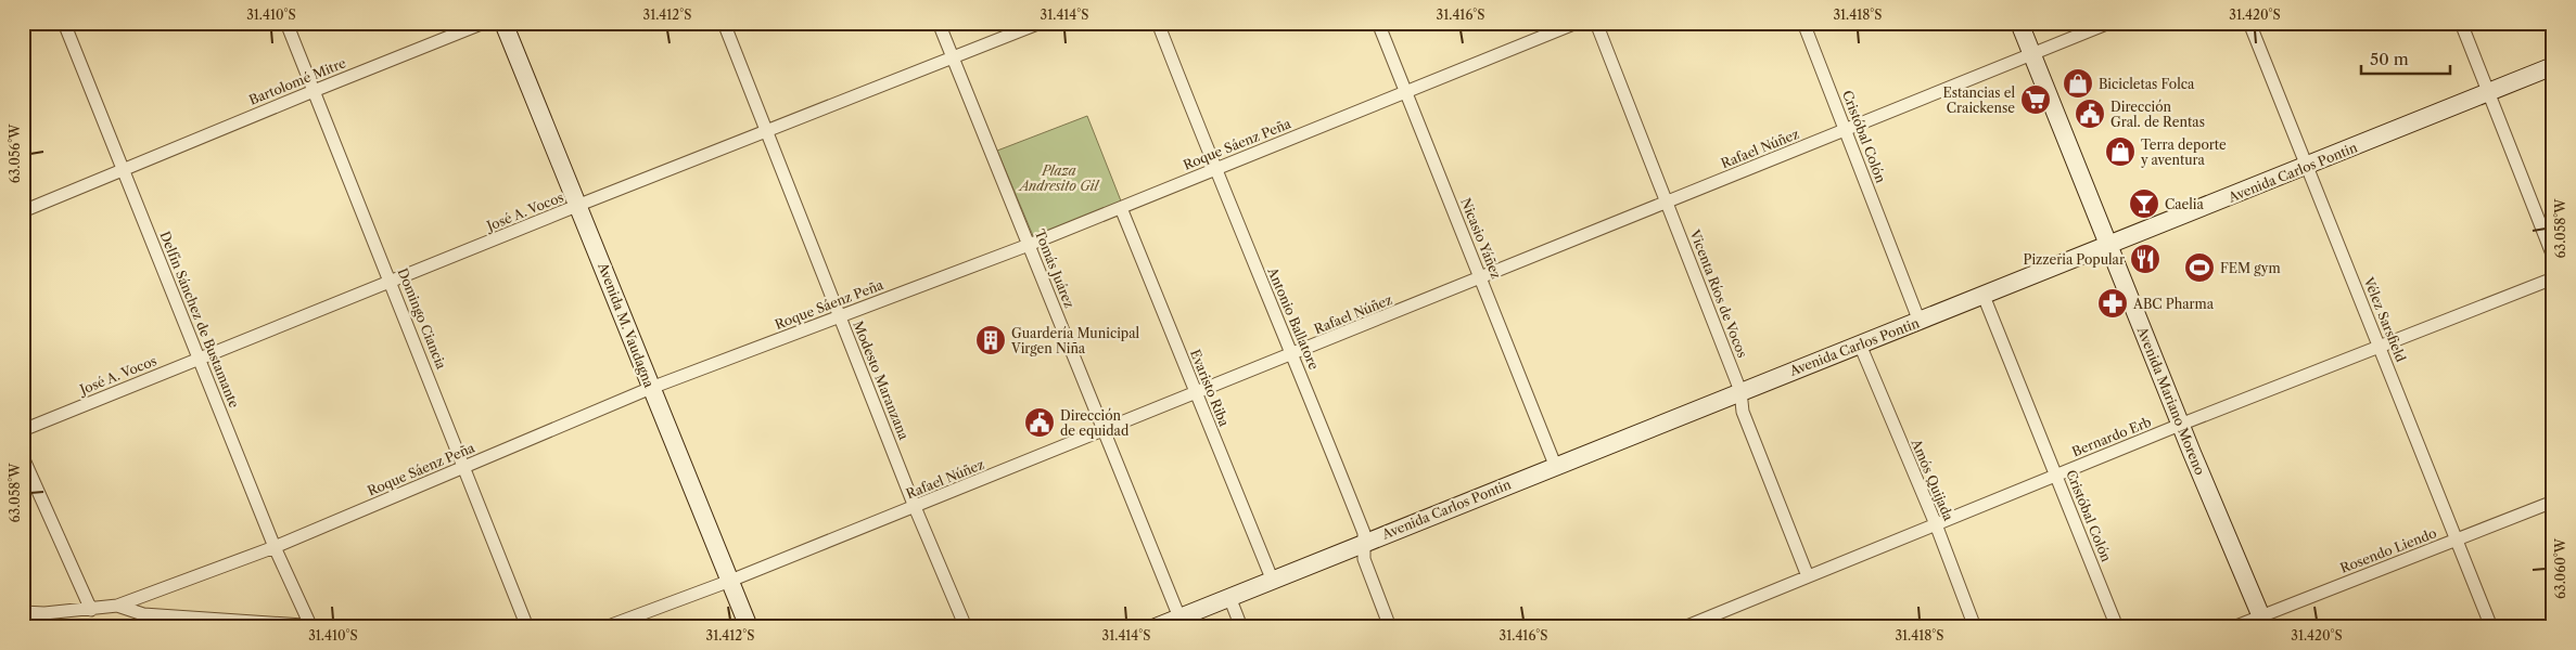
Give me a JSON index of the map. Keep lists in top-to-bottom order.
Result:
{
  "streets": {
    "main road": ["Avenida Carlos Pontin", "Avenida M. Vaudagna", "Avenida Mariano Moreno"],
    "street": [
      "Bartolomé Mitre",
      "Cristóbal Colón",
      "Roque Sáenz Peña",
      "Rafael Núñez",
      "José A. Vocos",
      "Nicasio Yáñez",
      "Tomás Juárez",
      "Vicenta Ríos de Vocos",
      "Domingo Ciancia",
      "Antonio Ballatore",
      "Delfín Sánchez de Bustamante",
      "Vélez Sarsfield",
      "Modesto Maranzana",
      "Evaristo Riba",
      "Bernardo Erb",
      "Amós Quijada",
      "Rosendo Liendo"
    ]
  },
  "crossings": [
    ["Bartolomé Mitre", "Domingo Ciancia"],
    ["Bartolomé Mitre", "Delfín Sánchez de Bustamante"],
    ["Cristóbal Colón", "Rafael Núñez"],
    ["Cristóbal Colón", "Avenida Carlos Pontin"],
    ["Cristóbal Colón", "Bernardo Erb"],
    ["Roque Sáenz Peña", "Nicasio Yáñez"],
    ["Roque Sáenz Peña", "Tomás Juárez"],
    ["Roque Sáenz Peña", "Domingo Ciancia"],
    ["Roque Sáenz Peña", "Antonio Ballatore"],
    ["Roque Sáenz Peña", "Delfín Sánchez de Bustamante"],
    ["Roque Sáenz Peña", "Avenida M. Vaudagna"],
    ["Roque Sáenz Peña", "Modesto Maranzana"],
    ["Roque Sáenz Peña", "Evaristo Riba"],
    ["Rafael Núñez", "Nicasio Yáñez"],
    ["Rafael Núñez", "Tomás Juárez"],
    ["Rafael Núñez", "Vicenta Ríos de Vocos"],
    ["Rafael Núñez", "Antonio Ballatore"],
    ["Rafael Núñez", "Avenida M. Vaudagna"],
    ["Rafael Núñez", "Modesto Maranzana"],
    ["Rafael Núñez", "Evaristo Riba"],
    ["Rafael Núñez", "Avenida Mariano Moreno"],
    ["Avenida Carlos Pontin", "Nicasio Yáñez"],
    ["Avenida Carlos Pontin", "Tomás Juárez"],
    ["Avenida Carlos Pontin", "Vicenta Ríos de Vocos"],
    ["Avenida Carlos Pontin", "Antonio Ballatore"],
    ["Avenida Carlos Pontin", "Vélez Sarsfield"],
    ["Avenida Carlos Pontin", "Evaristo Riba"],
    ["Avenida Carlos Pontin", "Avenida Mariano Moreno"],
    ["Avenida Carlos Pontin", "Amós Quijada"],
    ["José A. Vocos", "Tomás Juárez"],
    ["José A. Vocos", "Domingo Ciancia"],
    ["José A. Vocos", "Delfín Sánchez de Bustamante"],
    ["José A. Vocos", "Avenida M. Vaudagna"],
    ["José A. Vocos", "Modesto Maranzana"],
    ["Vicenta Ríos de Vocos", "Bernardo Erb"],
    ["Vélez Sarsfield", "Bernardo Erb"],
    ["Vélez Sarsfield", "Rosendo Liendo"],
    ["Avenida Mariano Moreno", "Bernardo Erb"],
    ["Avenida Mariano Moreno", "Rosendo Liendo"],
    ["Bernardo Erb", "Amós Quijada"]
  ],
  "parks": ["Plaza Andresito Gil"],
  "places": {
    "shop": ["Bicicletas Folca", "Terra deporte y aventura"],
    "supermarket": ["Estancias el Craickense"],
    "public building": ["Dirección Gral. de Rentas", "Dirección de equidad"],
    "bar": ["Caelia"],
    "restaurant": ["Pizzeria Popular"],
    "sports": ["FEM gym"],
    "pharmacy": ["ABC Pharma"],
    "building": ["Guardería Municipal Virgen Niña"]
  },
  "scale_bar": "50 m",
  "coordinates": [
    "31.410°S",
    "31.412°S",
    "31.414°S",
    "31.416°S",
    "31.418°S",
    "31.420°S",
    "63.056°W",
    "63.058°W",
    "63.060°W"
  ]
}
